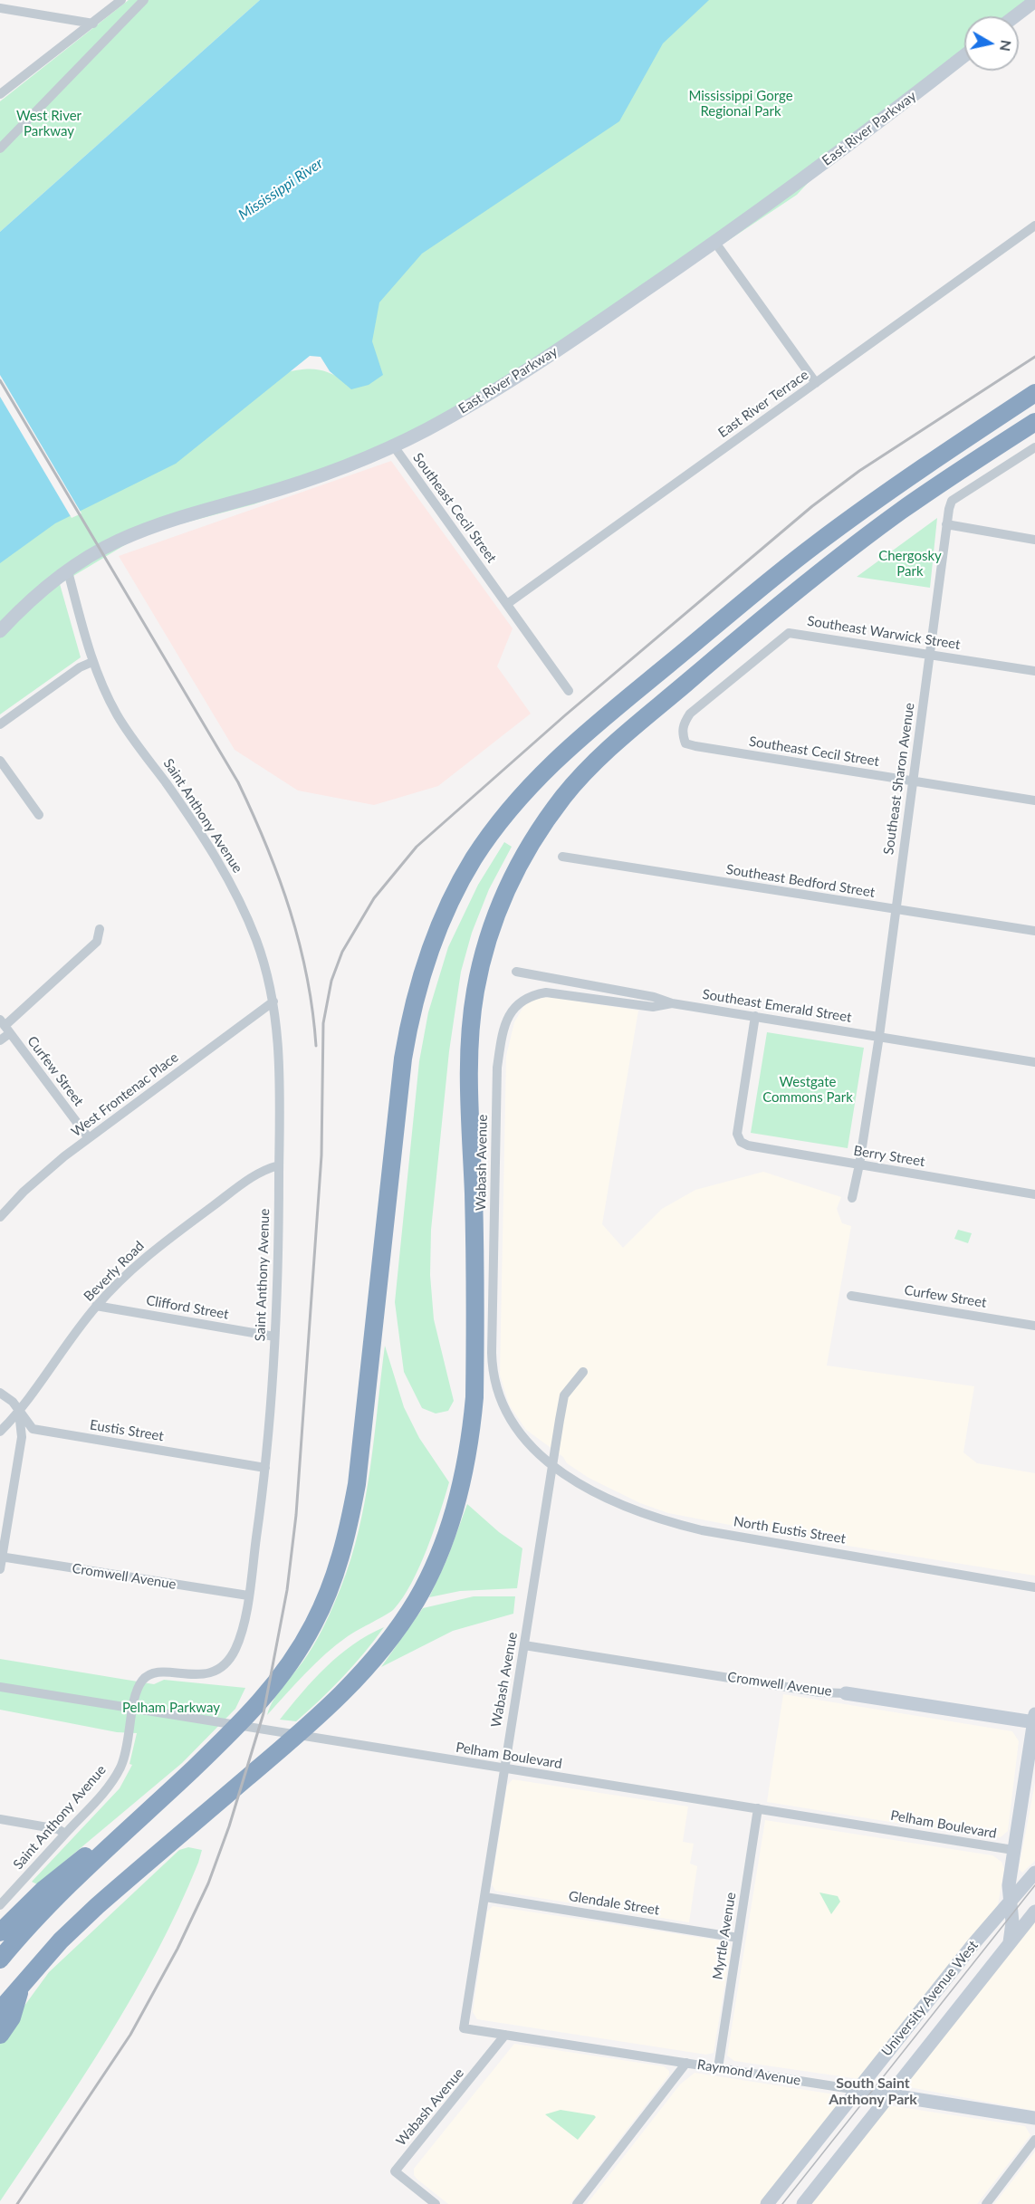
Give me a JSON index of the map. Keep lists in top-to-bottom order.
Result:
{
  "streets": {
    "street": [
      "East River Parkway",
      "East River Terrace",
      "Southeast Cecil Street",
      "Southeast Warwick Street",
      "Southeast Sharon Avenue",
      "Saint Anthony Avenue",
      "Southeast Bedford Street",
      "Southeast Emerald Street",
      "Curfew Street",
      "West Frontenac Place",
      "Berry Street",
      "Wabash Avenue",
      "Beverly Road",
      "Clifford Street",
      "Eustis Street",
      "North Eustis Street",
      "Cromwell Avenue",
      "Pelham Boulevard",
      "Glendale Street",
      "Myrtle Avenue",
      "University Avenue West",
      "Raymond Avenue"
    ]
  },
  "crossings": [
    ["East River Parkway", "Southeast Cecil Street"],
    ["East River Parkway", "Saint Anthony Avenue"],
    ["East River Terrace", "Southeast Cecil Street"],
    ["Southeast Cecil Street", "Southeast Warwick Street"],
    ["Southeast Cecil Street", "Southeast Sharon Avenue"],
    ["Southeast Warwick Street", "Southeast Sharon Avenue"],
    ["Southeast Sharon Avenue", "Southeast Bedford Street"],
    ["Southeast Sharon Avenue", "Southeast Emerald Street"],
    ["Saint Anthony Avenue", "West Frontenac Place"],
    ["Saint Anthony Avenue", "Beverly Road"],
    ["Saint Anthony Avenue", "Clifford Street"],
    ["Saint Anthony Avenue", "Eustis Street"],
    ["Saint Anthony Avenue", "Cromwell Avenue"],
    ["Saint Anthony Avenue", "Pelham Boulevard"],
    ["Southeast Emerald Street", "Berry Street"],
    ["Southeast Emerald Street", "Wabash Avenue"],
    ["Curfew Street", "West Frontenac Place"],
    ["Wabash Avenue", "North Eustis Street"],
    ["Wabash Avenue", "Cromwell Avenue"],
    ["Wabash Avenue", "Pelham Boulevard"],
    ["Wabash Avenue", "Glendale Street"],
    ["Wabash Avenue", "Raymond Avenue"],
    ["Beverly Road", "Clifford Street"],
    ["Beverly Road", "Eustis Street"],
    ["Pelham Boulevard", "Myrtle Avenue"],
    ["Glendale Street", "Myrtle Avenue"],
    ["Myrtle Avenue", "Raymond Avenue"],
    ["University Avenue West", "Raymond Avenue"]
  ],
  "districts": ["South Saint Anthony Park"],
  "water": ["Mississippi River"],
  "parks": [
    "Mississippi Gorge Regional Park",
    "West River Parkway",
    "Chergosky Park",
    "Westgate Commons Park",
    "Pelham Parkway"
  ],
  "north": "right"
}
